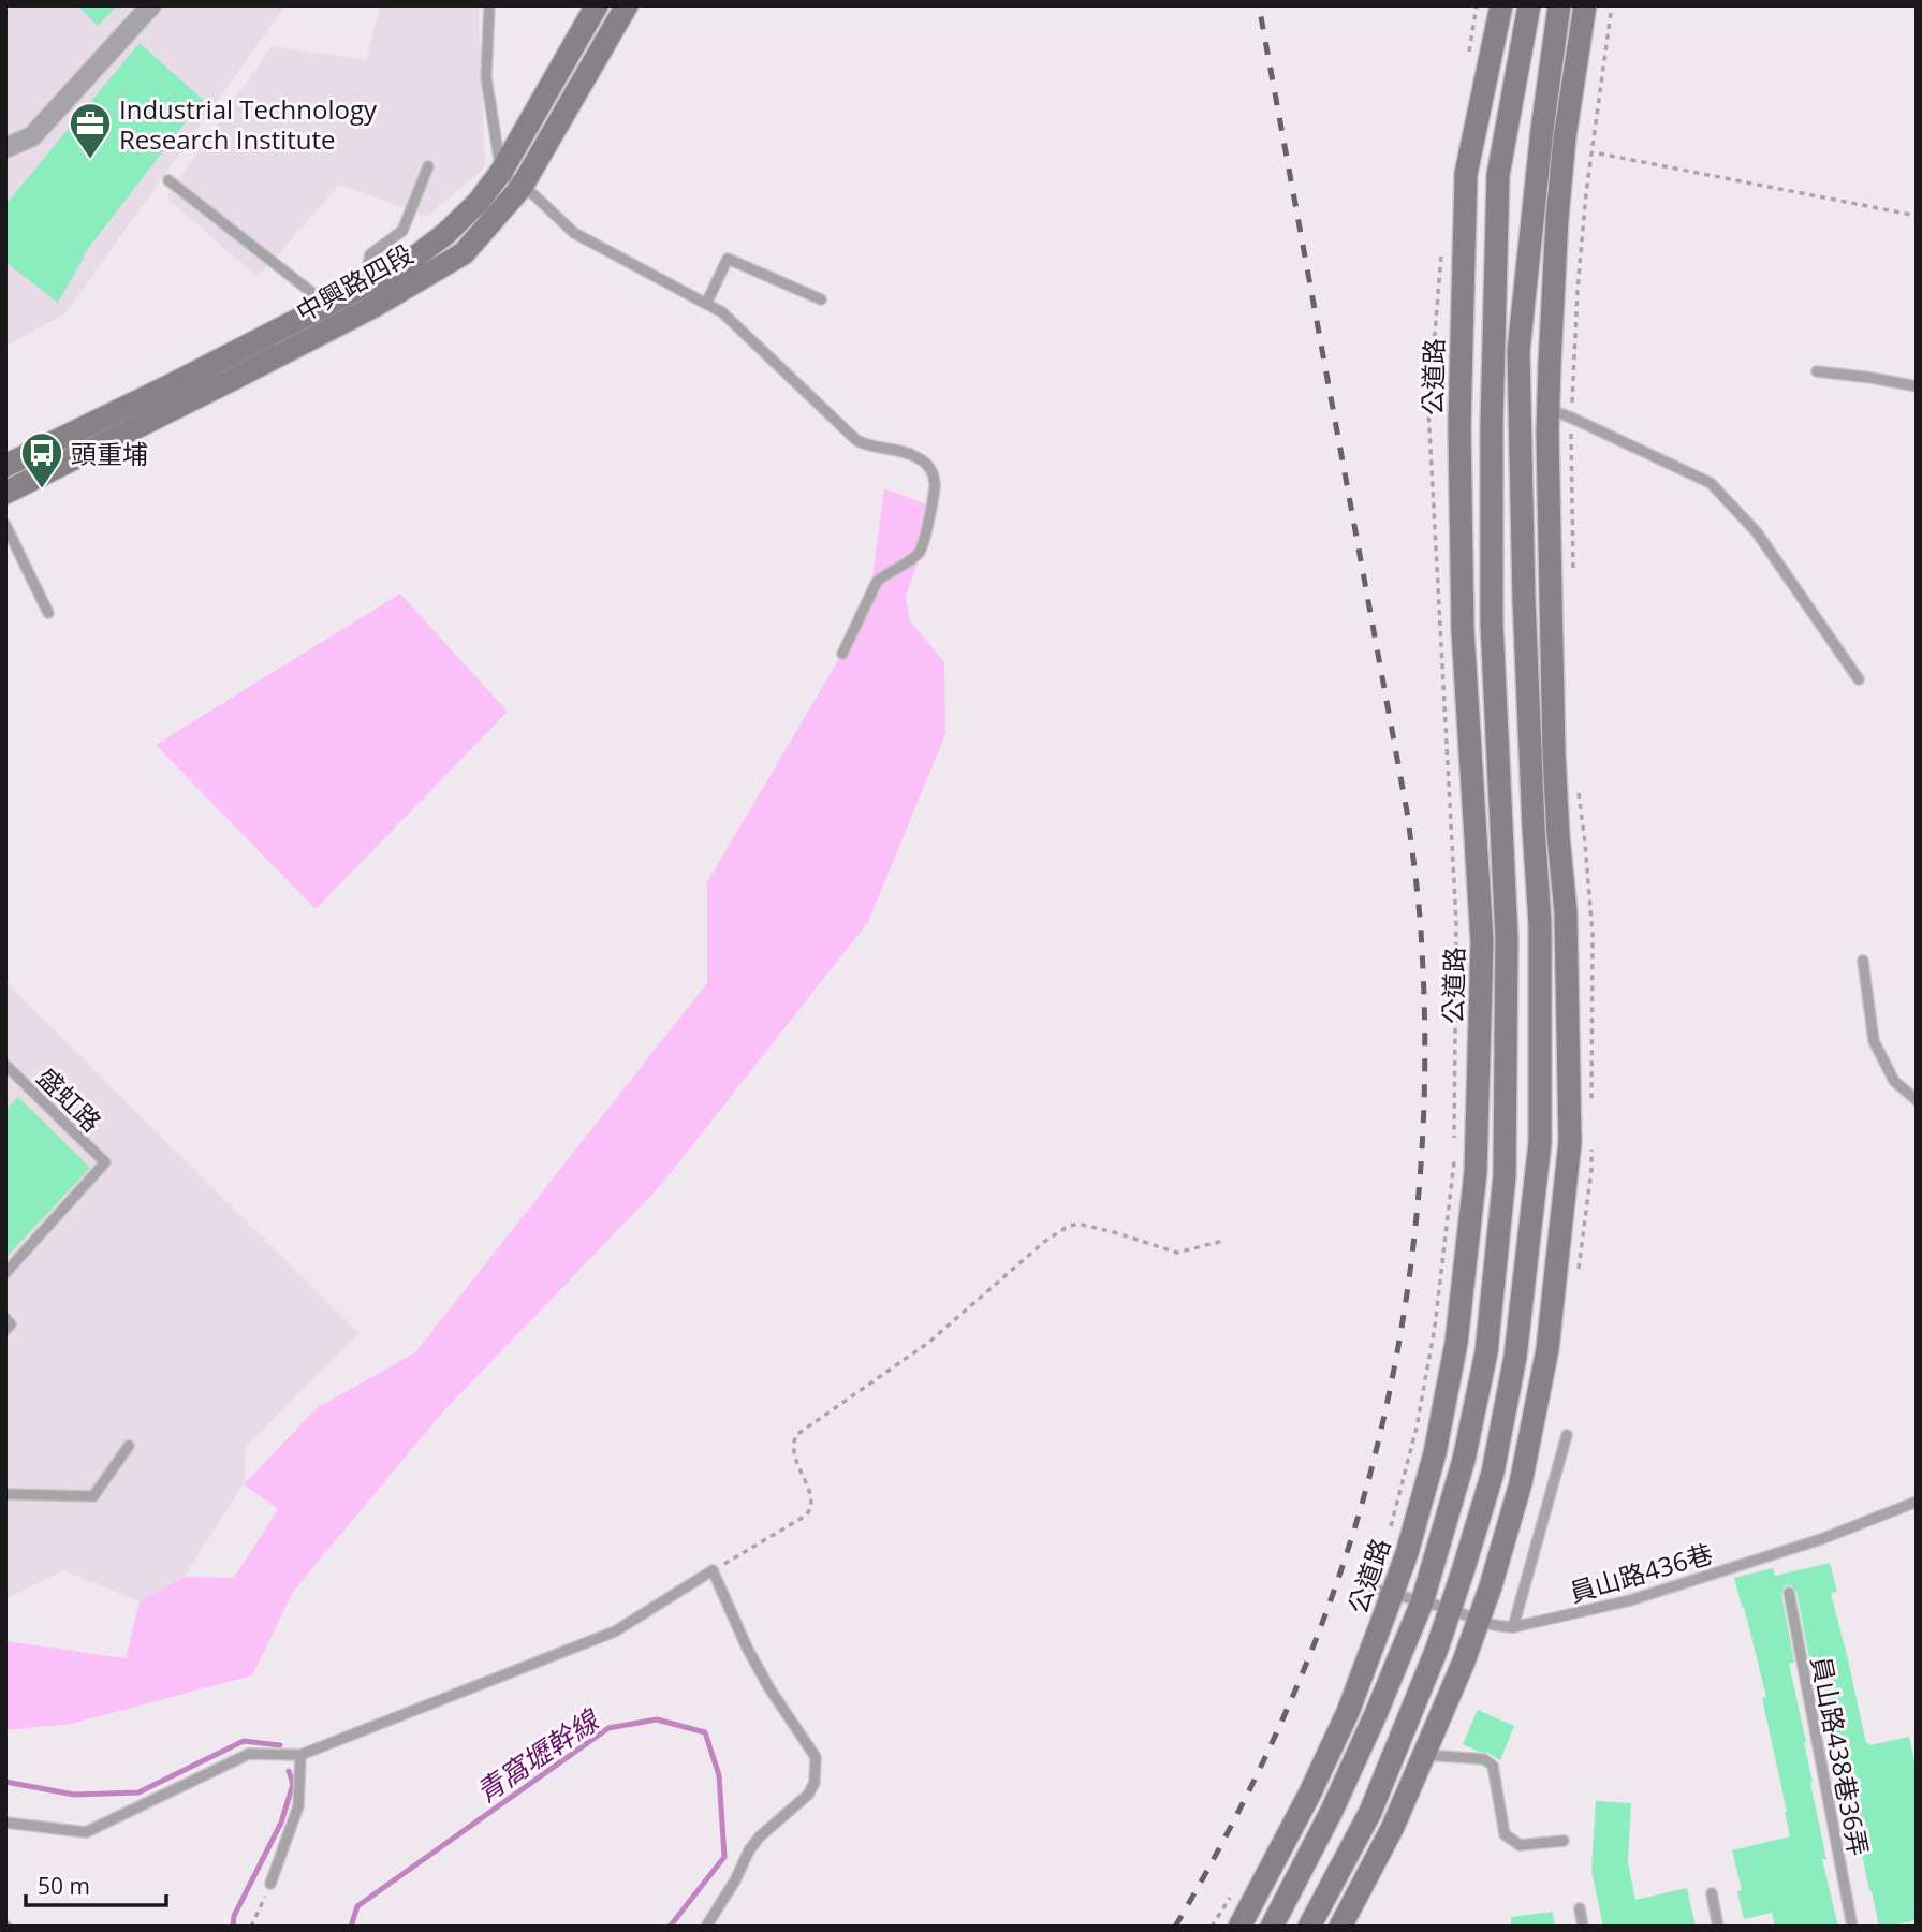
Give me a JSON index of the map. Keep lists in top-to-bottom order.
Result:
{
  "streets": {
    "street": ["中興路四段", "公道路"],
    "lane": ["盛虹路", "員山路436巷", "員山路438巷36弄"]
  },
  "crossings": [
    ["公道路", "員山路436巷"]
  ],
  "water": ["青窩壢幹線"],
  "places": {
    "office": ["Industrial Technology Research Institute"],
    "bus stop": ["頭重埔"]
  },
  "scale_bar": "50 m"
}
